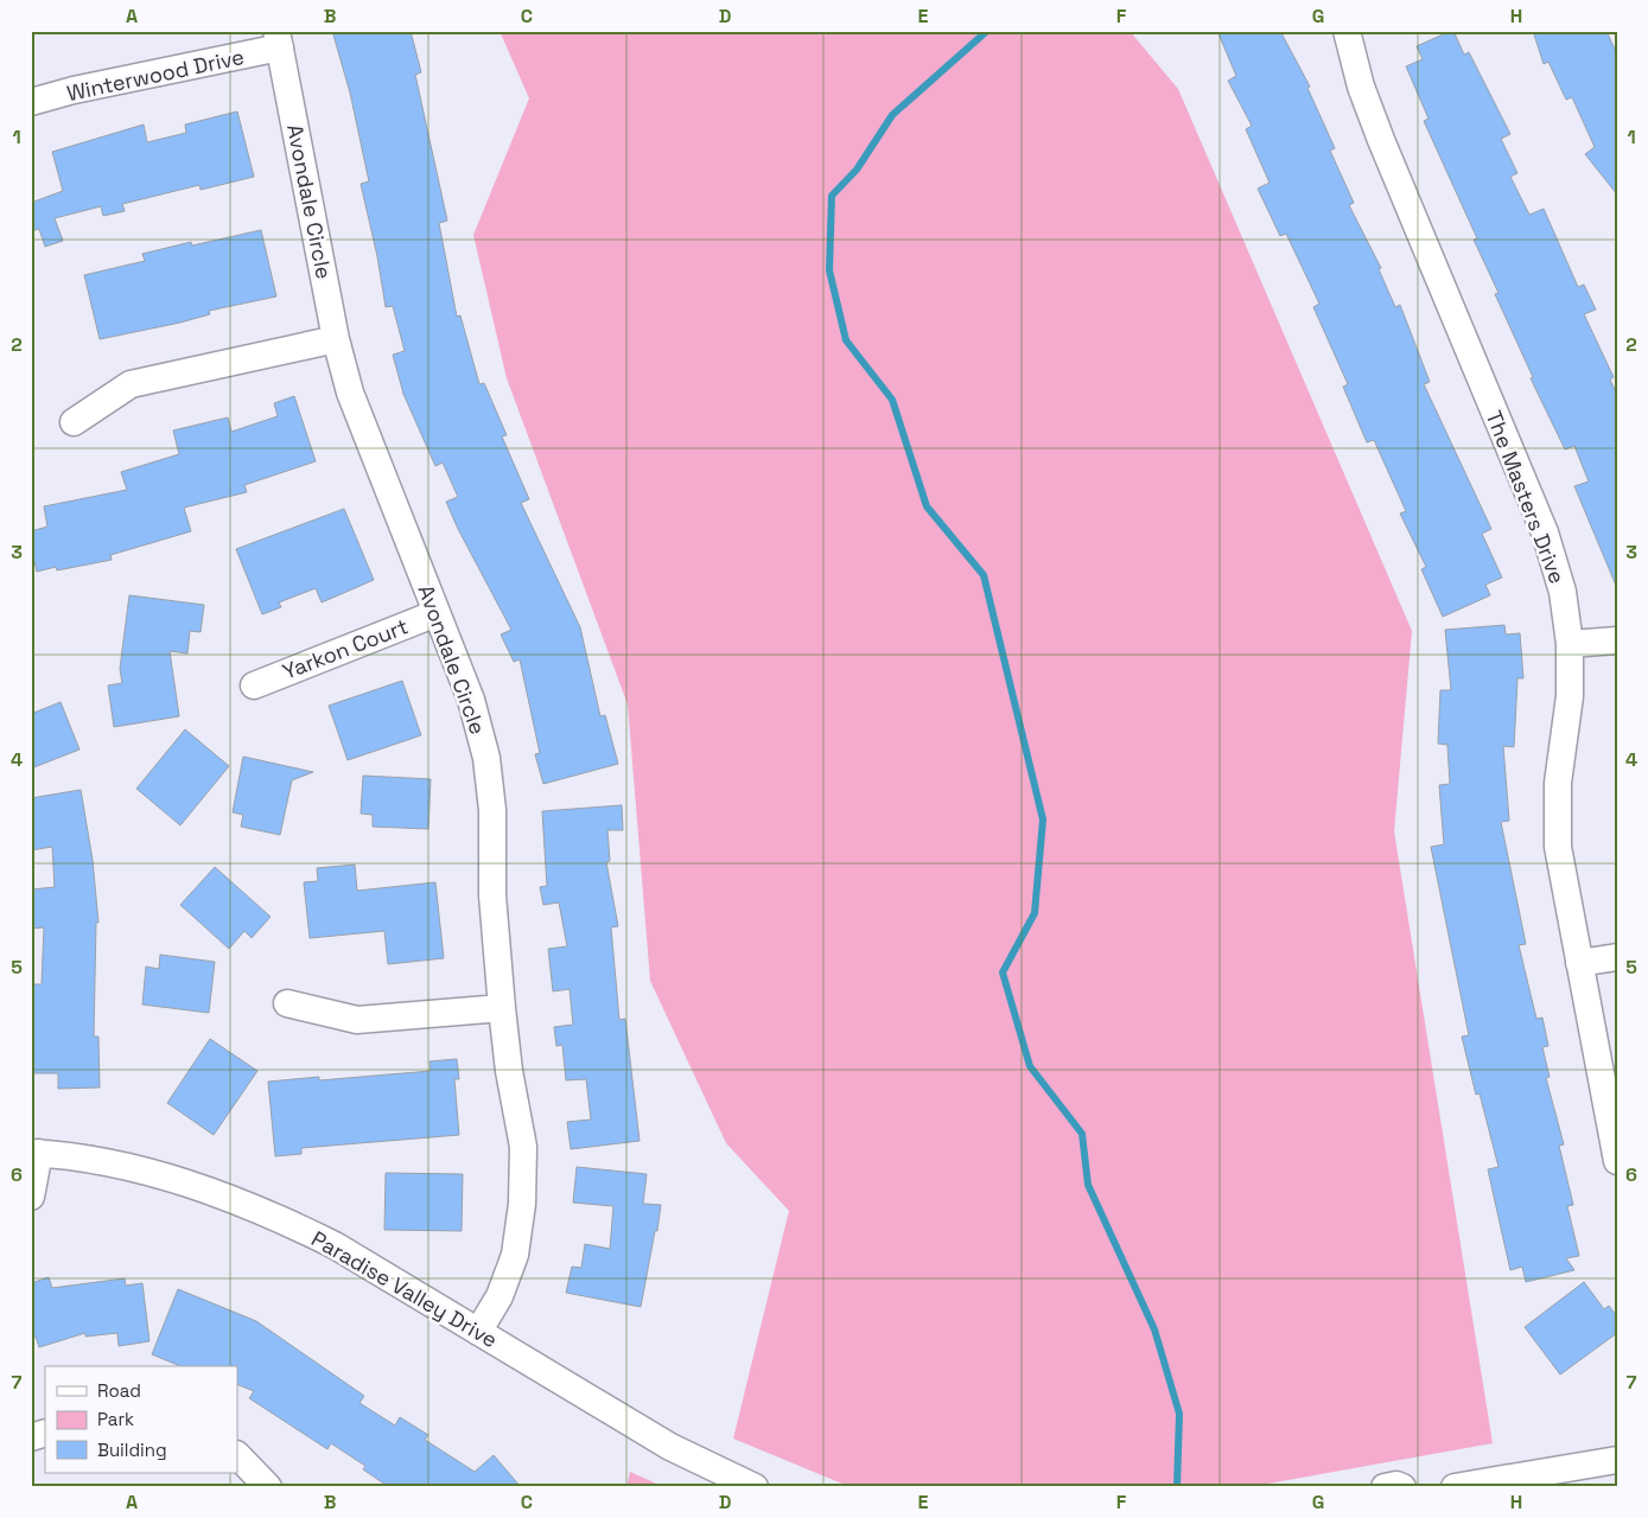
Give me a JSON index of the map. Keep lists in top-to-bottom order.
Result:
{
  "streets": {
    "street": [
      "Winterwood Drive",
      "Avondale Circle",
      "The Masters Drive",
      "Yarkon Court",
      "Paradise Valley Drive"
    ]
  },
  "crossings": [
    ["Winterwood Drive", "Avondale Circle"],
    ["Avondale Circle", "Yarkon Court"],
    ["Avondale Circle", "Paradise Valley Drive"]
  ],
  "legend": ["Road", "Park", "Building"],
  "grid": {
    "columns": [
      "A",
      "B",
      "C",
      "D",
      "E",
      "F",
      "G",
      "H"
    ],
    "rows": [
      "1",
      "2",
      "3",
      "4",
      "5",
      "6",
      "7"
    ]
  }
}
